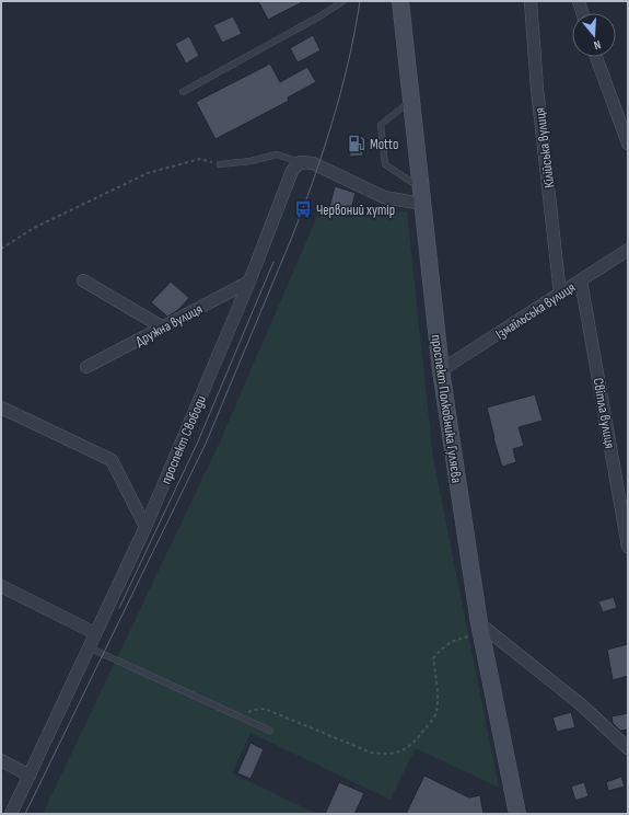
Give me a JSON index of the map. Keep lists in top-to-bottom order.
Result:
{
  "streets": {
    "main road": ["проспект Полковника Гуляєва"],
    "street": [
      "Кілійська вулиця",
      "Ізмаїльська вулиця",
      "Дружна вулиця",
      "Світла вулиця",
      "проспект Свободи"
    ]
  },
  "crossings": [
    ["Кілійська вулиця", "Ізмаїльська вулиця"],
    ["Ізмаїльська вулиця", "проспект Полковника Гуляєва"],
    ["Ізмаїльська вулиця", "Світла вулиця"],
    ["Дружна вулиця", "проспект Свободи"]
  ],
  "places": {
    "fuel station": ["Motto"],
    "bus stop": ["Червоний хутір"]
  },
  "north": "bottom"
}
